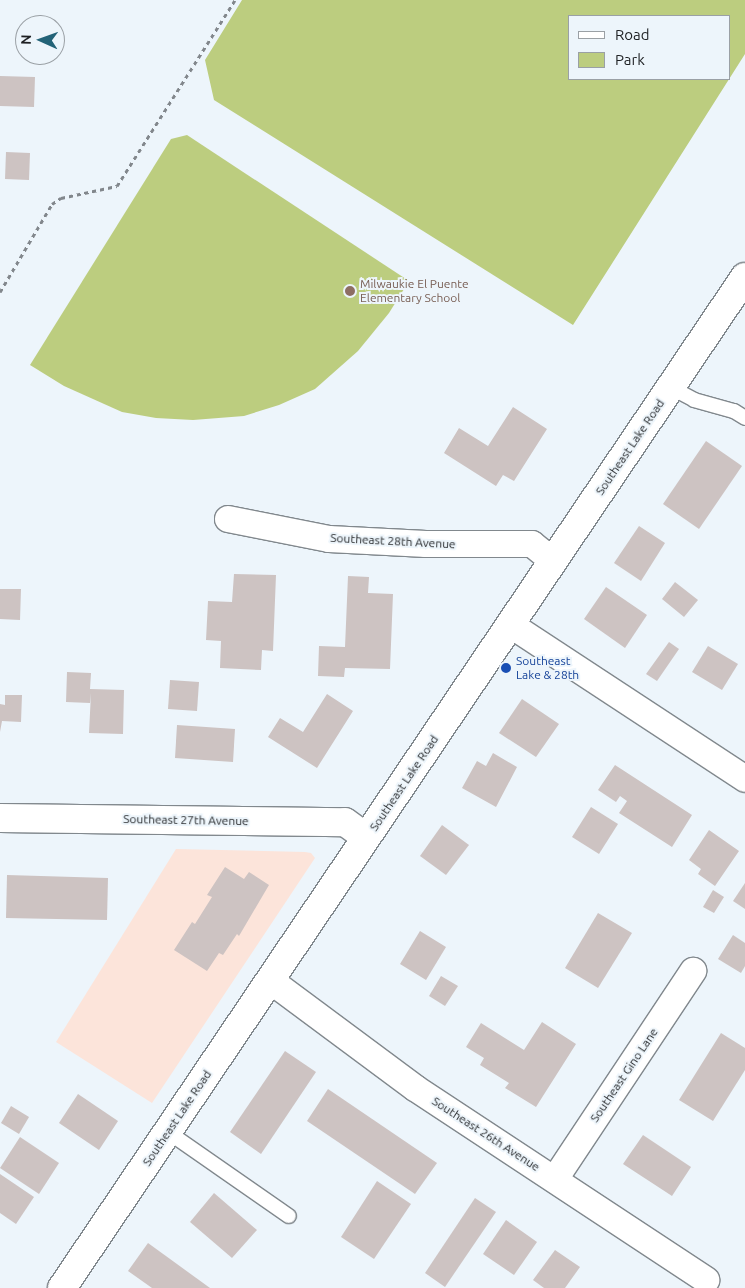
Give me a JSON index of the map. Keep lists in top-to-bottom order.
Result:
{
  "streets": {
    "street": [
      "Southeast Lake Road",
      "Southeast 28th Avenue",
      "Southeast 27th Avenue",
      "Southeast Gino Lane",
      "Southeast 26th Avenue"
    ]
  },
  "crossings": [
    ["Southeast Lake Road", "Southeast 28th Avenue"],
    ["Southeast Lake Road", "Southeast 27th Avenue"],
    ["Southeast Lake Road", "Southeast 26th Avenue"],
    ["Southeast Gino Lane", "Southeast 26th Avenue"]
  ],
  "places": ["Milwaukie El Puente Elementary School", "Southeast Lake & 28th"],
  "legend": ["Road", "Park"],
  "north": "left"
}
